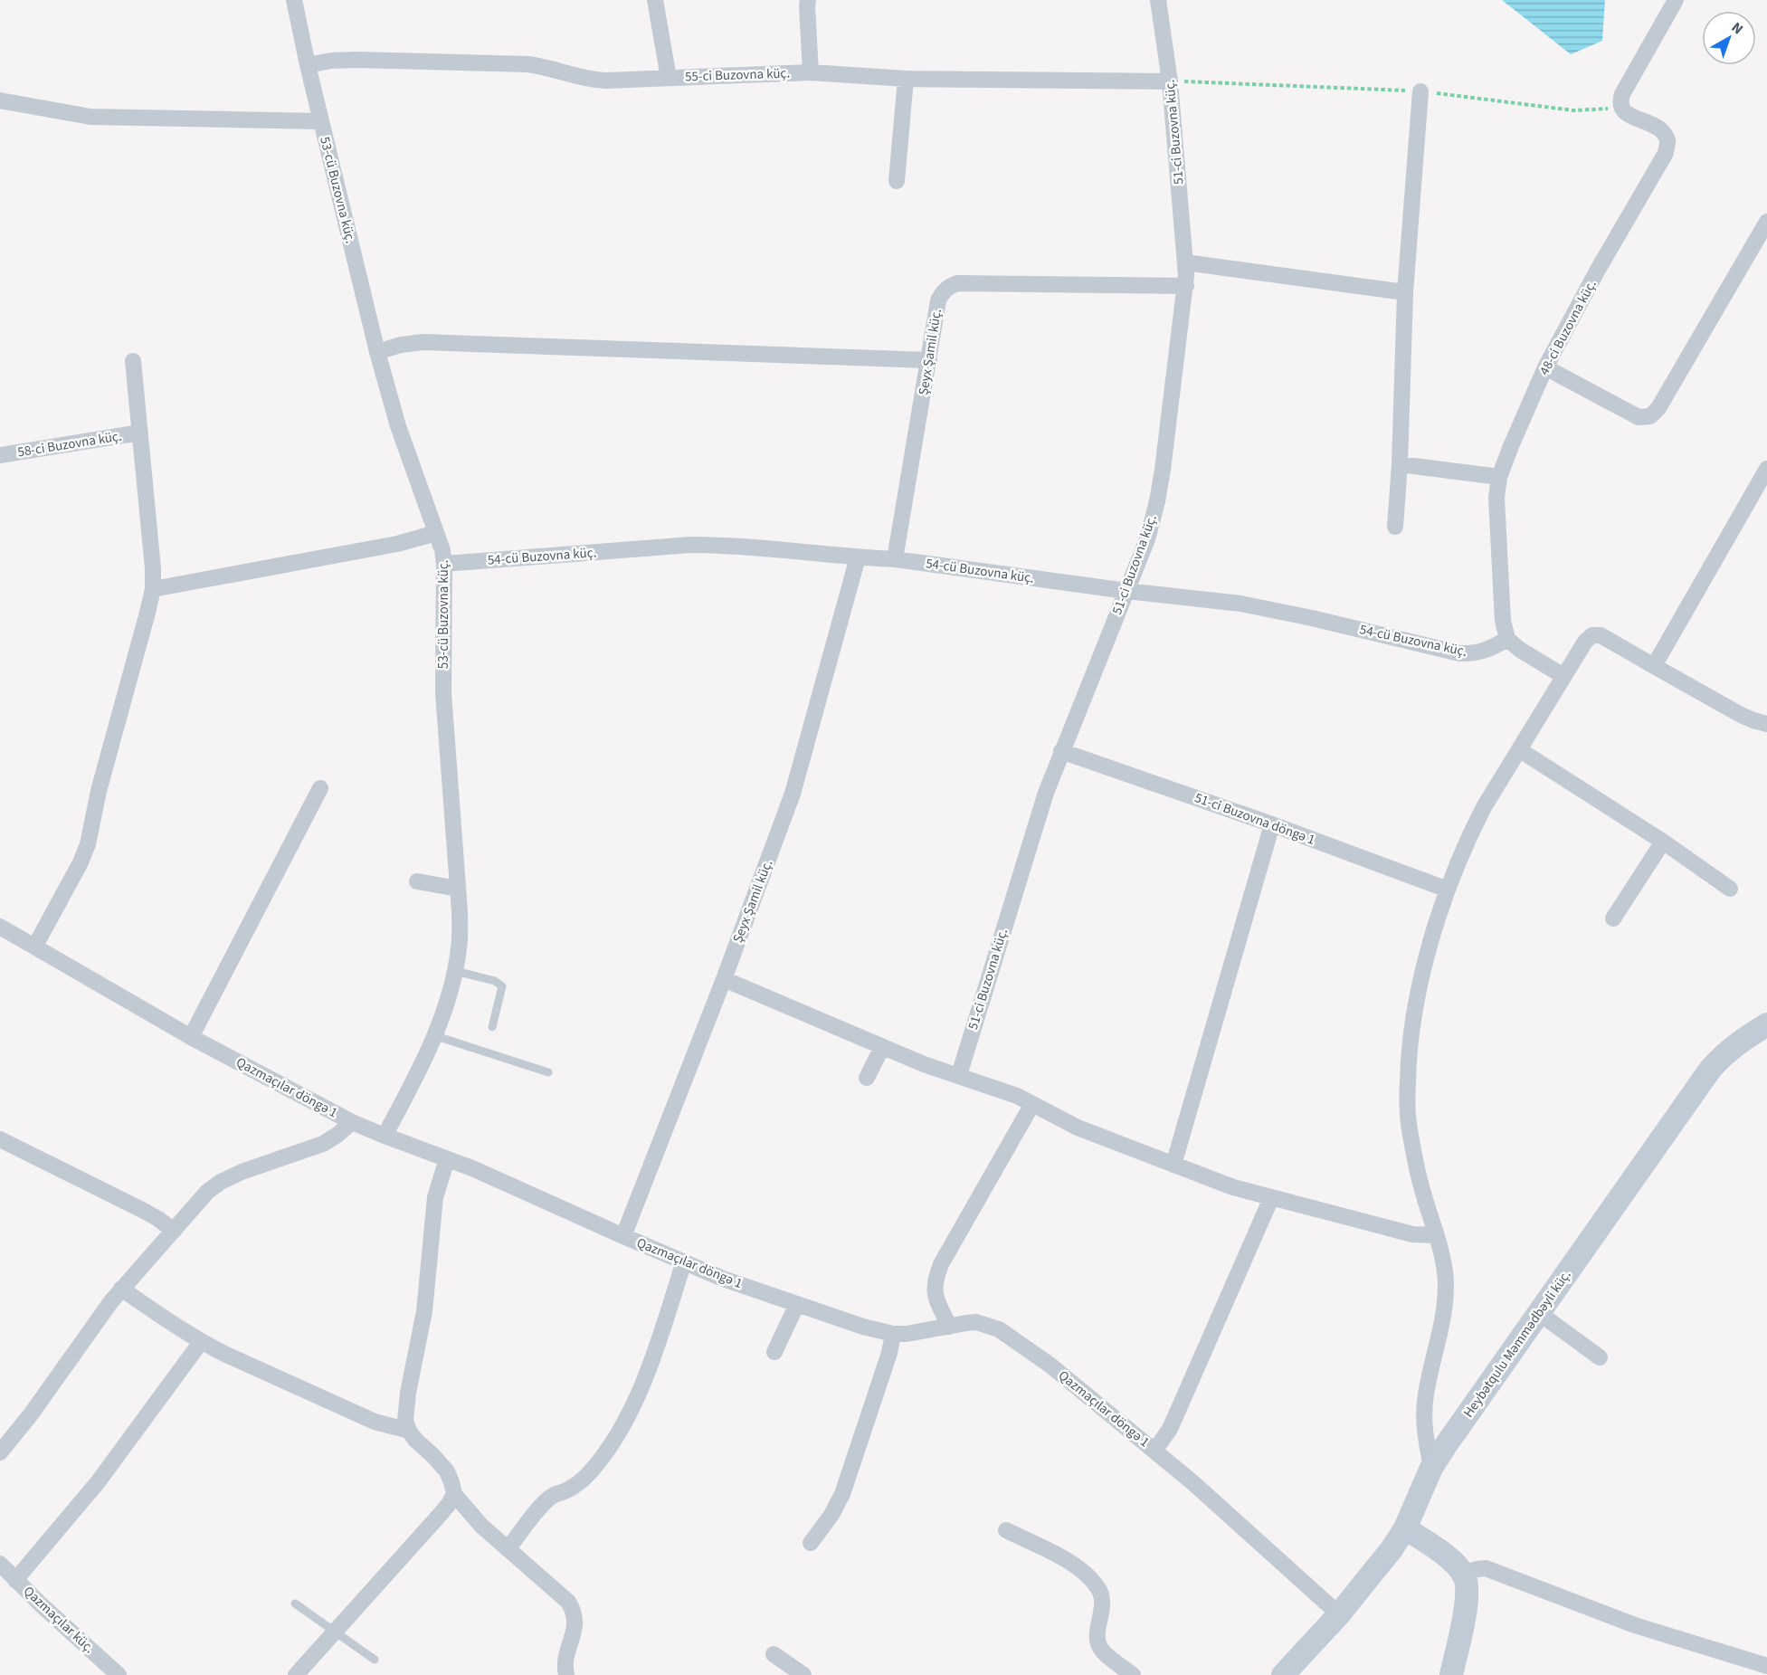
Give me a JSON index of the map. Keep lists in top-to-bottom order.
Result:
{
  "streets": {
    "street": [
      "55-ci Buzovna küç.",
      "51-ci Buzovna küç.",
      "53-cü Buzovna küç.",
      "48-ci Buzovna küç.",
      "Şeyx Şamil küç.",
      "58-ci Buzovna küç.",
      "54-cü Buzovna küç.",
      "51-ci Buzovna döngə 1",
      "Qazmaçılar döngə 1",
      "Heybətqulu Məmmədbəyli küç.",
      "Qazmaçılar küç."
    ]
  },
  "crossings": [
    ["55-ci Buzovna küç.", "51-ci Buzovna küç."],
    ["55-ci Buzovna küç.", "53-cü Buzovna küç."],
    ["51-ci Buzovna küç.", "Şeyx Şamil küç."],
    ["51-ci Buzovna küç.", "54-cü Buzovna küç."],
    ["51-ci Buzovna küç.", "51-ci Buzovna döngə 1"],
    ["53-cü Buzovna küç.", "54-cü Buzovna küç."],
    ["53-cü Buzovna küç.", "Qazmaçılar döngə 1"],
    ["48-ci Buzovna küç.", "54-cü Buzovna küç."],
    ["Şeyx Şamil küç.", "54-cü Buzovna küç."],
    ["Şeyx Şamil küç.", "Qazmaçılar döngə 1"],
    ["Qazmaçılar döngə 1", "Heybətqulu Məmmədbəyli küç."]
  ],
  "north": "top right"
}
